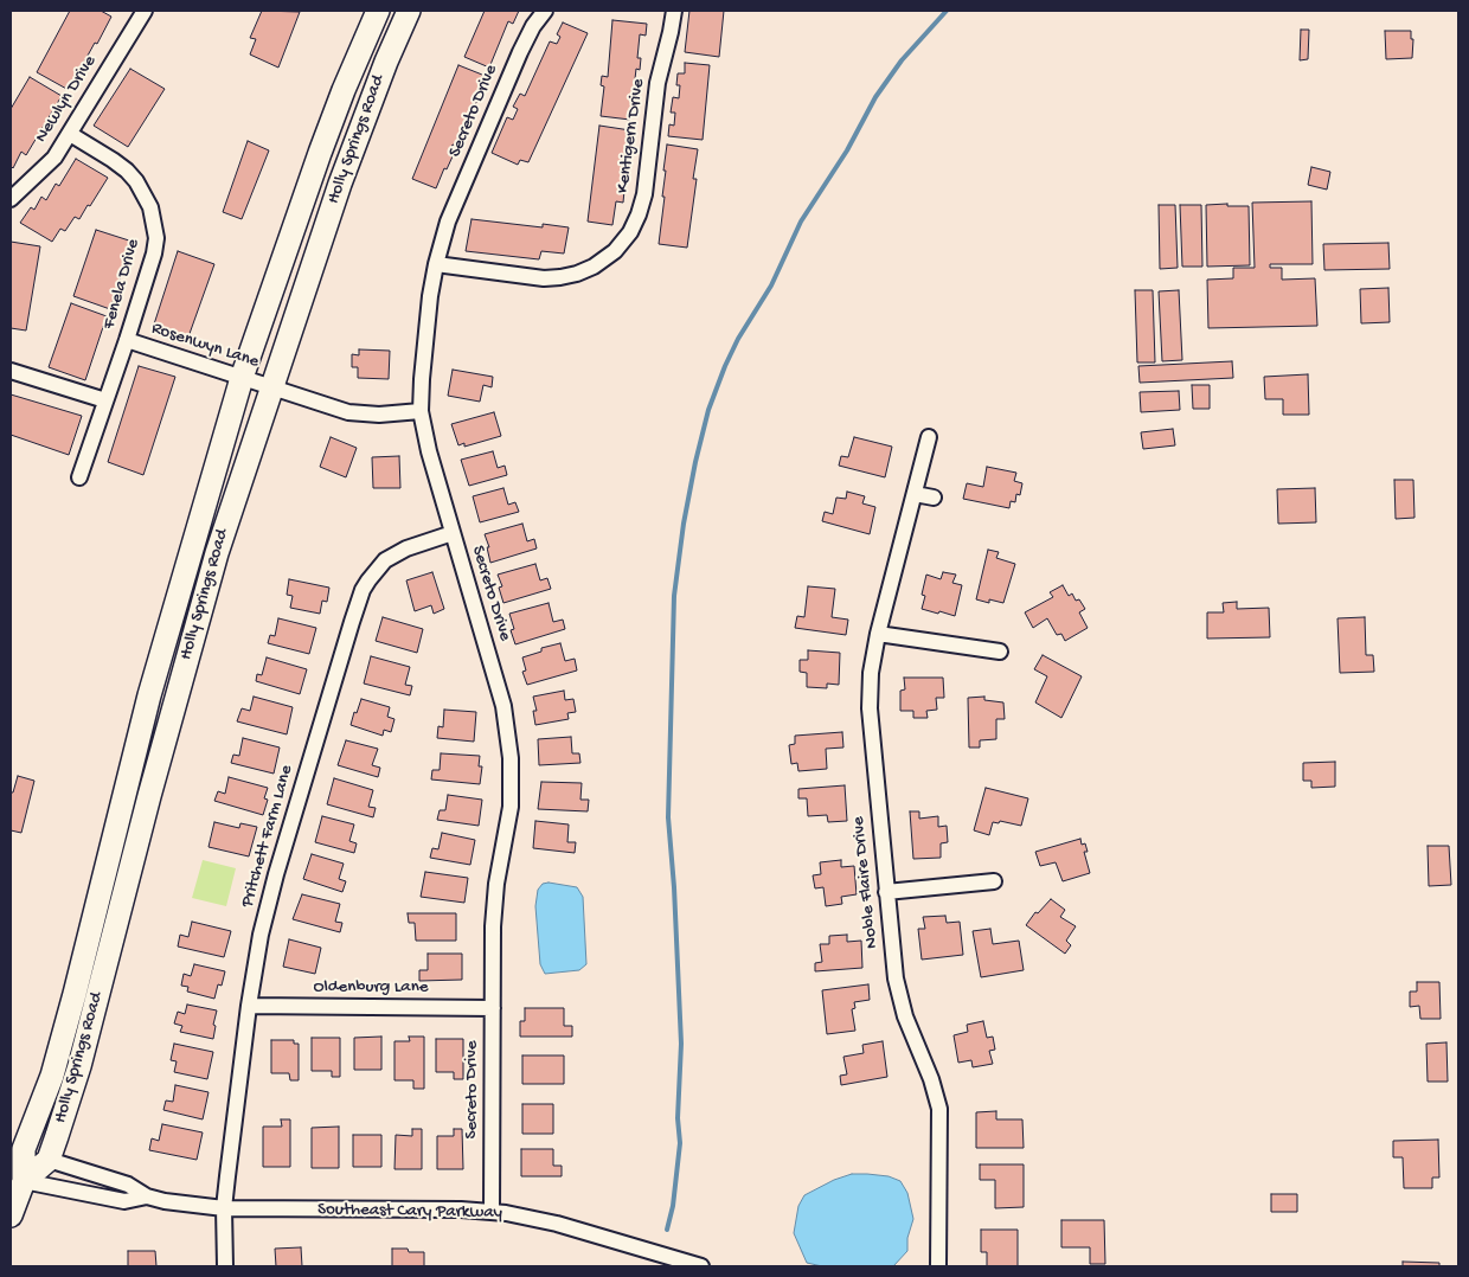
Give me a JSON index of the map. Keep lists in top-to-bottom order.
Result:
{
  "streets": {
    "main road": ["Holly Springs Road", "Southeast Cary Parkway"],
    "street": [
      "Newlyn Drive",
      "Secreto Drive",
      "Kentigern Drive",
      "Fenela Drive",
      "Rosenwyn Lane",
      "Pritchett Farm Lane",
      "Noble Flaire Drive",
      "Oldenburg Lane"
    ]
  },
  "crossings": [
    ["Newlyn Drive", "Fenela Drive"],
    ["Secreto Drive", "Kentigern Drive"],
    ["Secreto Drive", "Rosenwyn Lane"],
    ["Secreto Drive", "Pritchett Farm Lane"],
    ["Secreto Drive", "Oldenburg Lane"],
    ["Secreto Drive", "Southeast Cary Parkway"],
    ["Holly Springs Road", "Rosenwyn Lane"],
    ["Holly Springs Road", "Southeast Cary Parkway"],
    ["Fenela Drive", "Rosenwyn Lane"],
    ["Pritchett Farm Lane", "Oldenburg Lane"],
    ["Pritchett Farm Lane", "Southeast Cary Parkway"]
  ]
}
